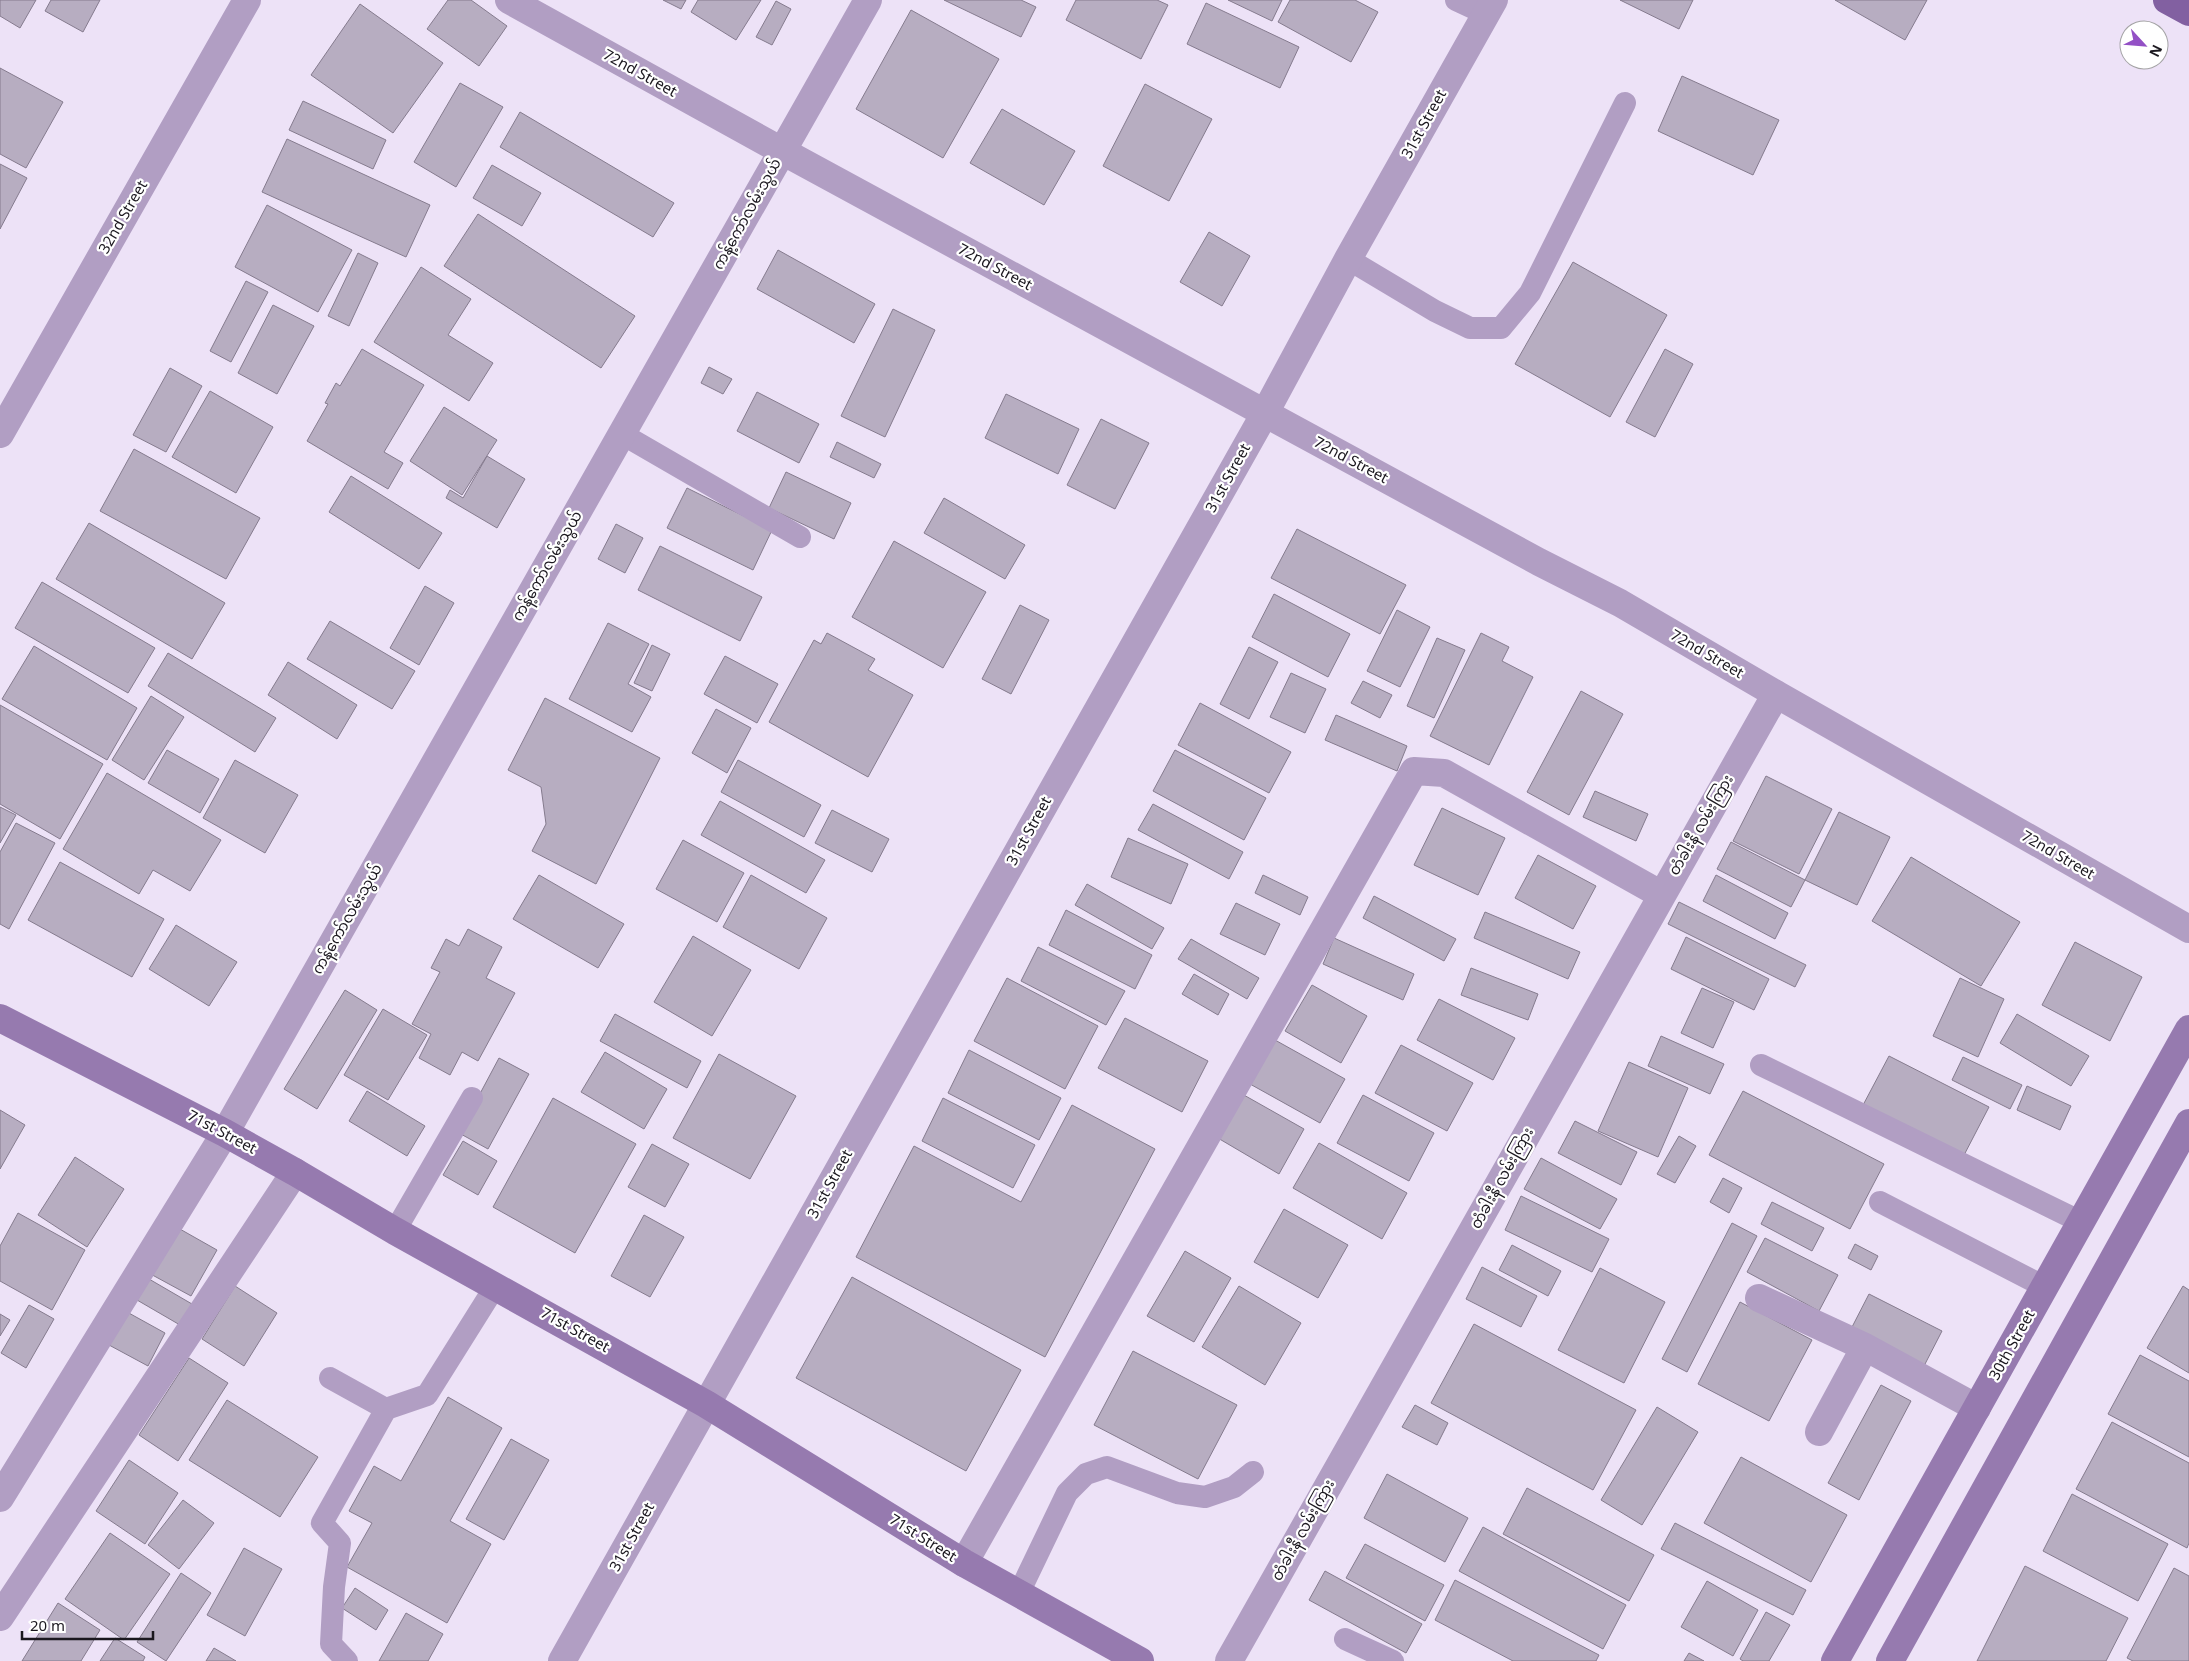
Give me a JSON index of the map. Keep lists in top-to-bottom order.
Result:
{
  "streets": {
    "main road": ["71st Street", "30th Street"],
    "street": [
      "72nd Street",
      "31st Street",
      "ကန့်ကော်လမ်းသွယ်",
      "32nd Street",
      "တံခါးနီ လမ်းကြား"
    ]
  },
  "crossings": [
    ["72nd Street", "31st Street"],
    ["72nd Street", "ကန့်ကော်လမ်းသွယ်"],
    ["72nd Street", "တံခါးနီ လမ်းကြား"],
    ["31st Street", "71st Street"],
    ["ကန့်ကော်လမ်းသွယ်", "71st Street"]
  ],
  "scale_bar": "20 m",
  "north": "bottom right"
}
